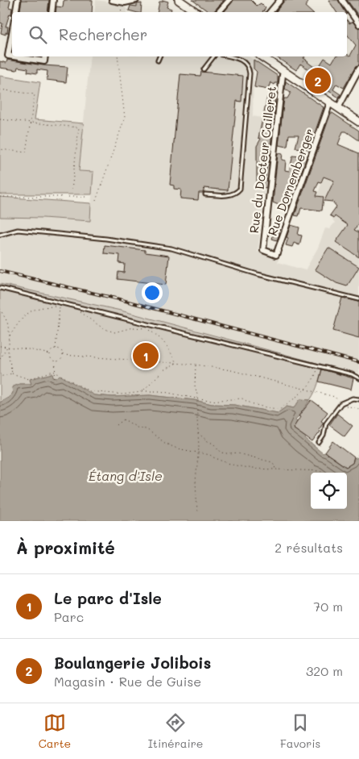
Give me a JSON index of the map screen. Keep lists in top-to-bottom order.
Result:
{
  "streets": {
    "street": ["Rue du Docteur Cailleret", "Rue Dornemberger"]
  },
  "crossings": [
    ["Rue du Docteur Cailleret", "Rue Dornemberger"]
  ],
  "water": ["Étang d'Isle"],
  "page": {
    "search": "Rechercher",
    "pins": ["2", "1"],
    "heading": ["À proximité", "2 résultats"],
    "list": [
      {
        "mark": "1",
        "name": "Le parc d'Isle",
        "note": "Parc",
        "value": "70 m"
      },
      {
        "mark": "2",
        "name": "Boulangerie Jolibois",
        "note": "Magasin · Rue de Guise",
        "value": "320 m"
      }
    ],
    "nav": ["Carte", "Itinéraire", "Favoris"]
  }
}
